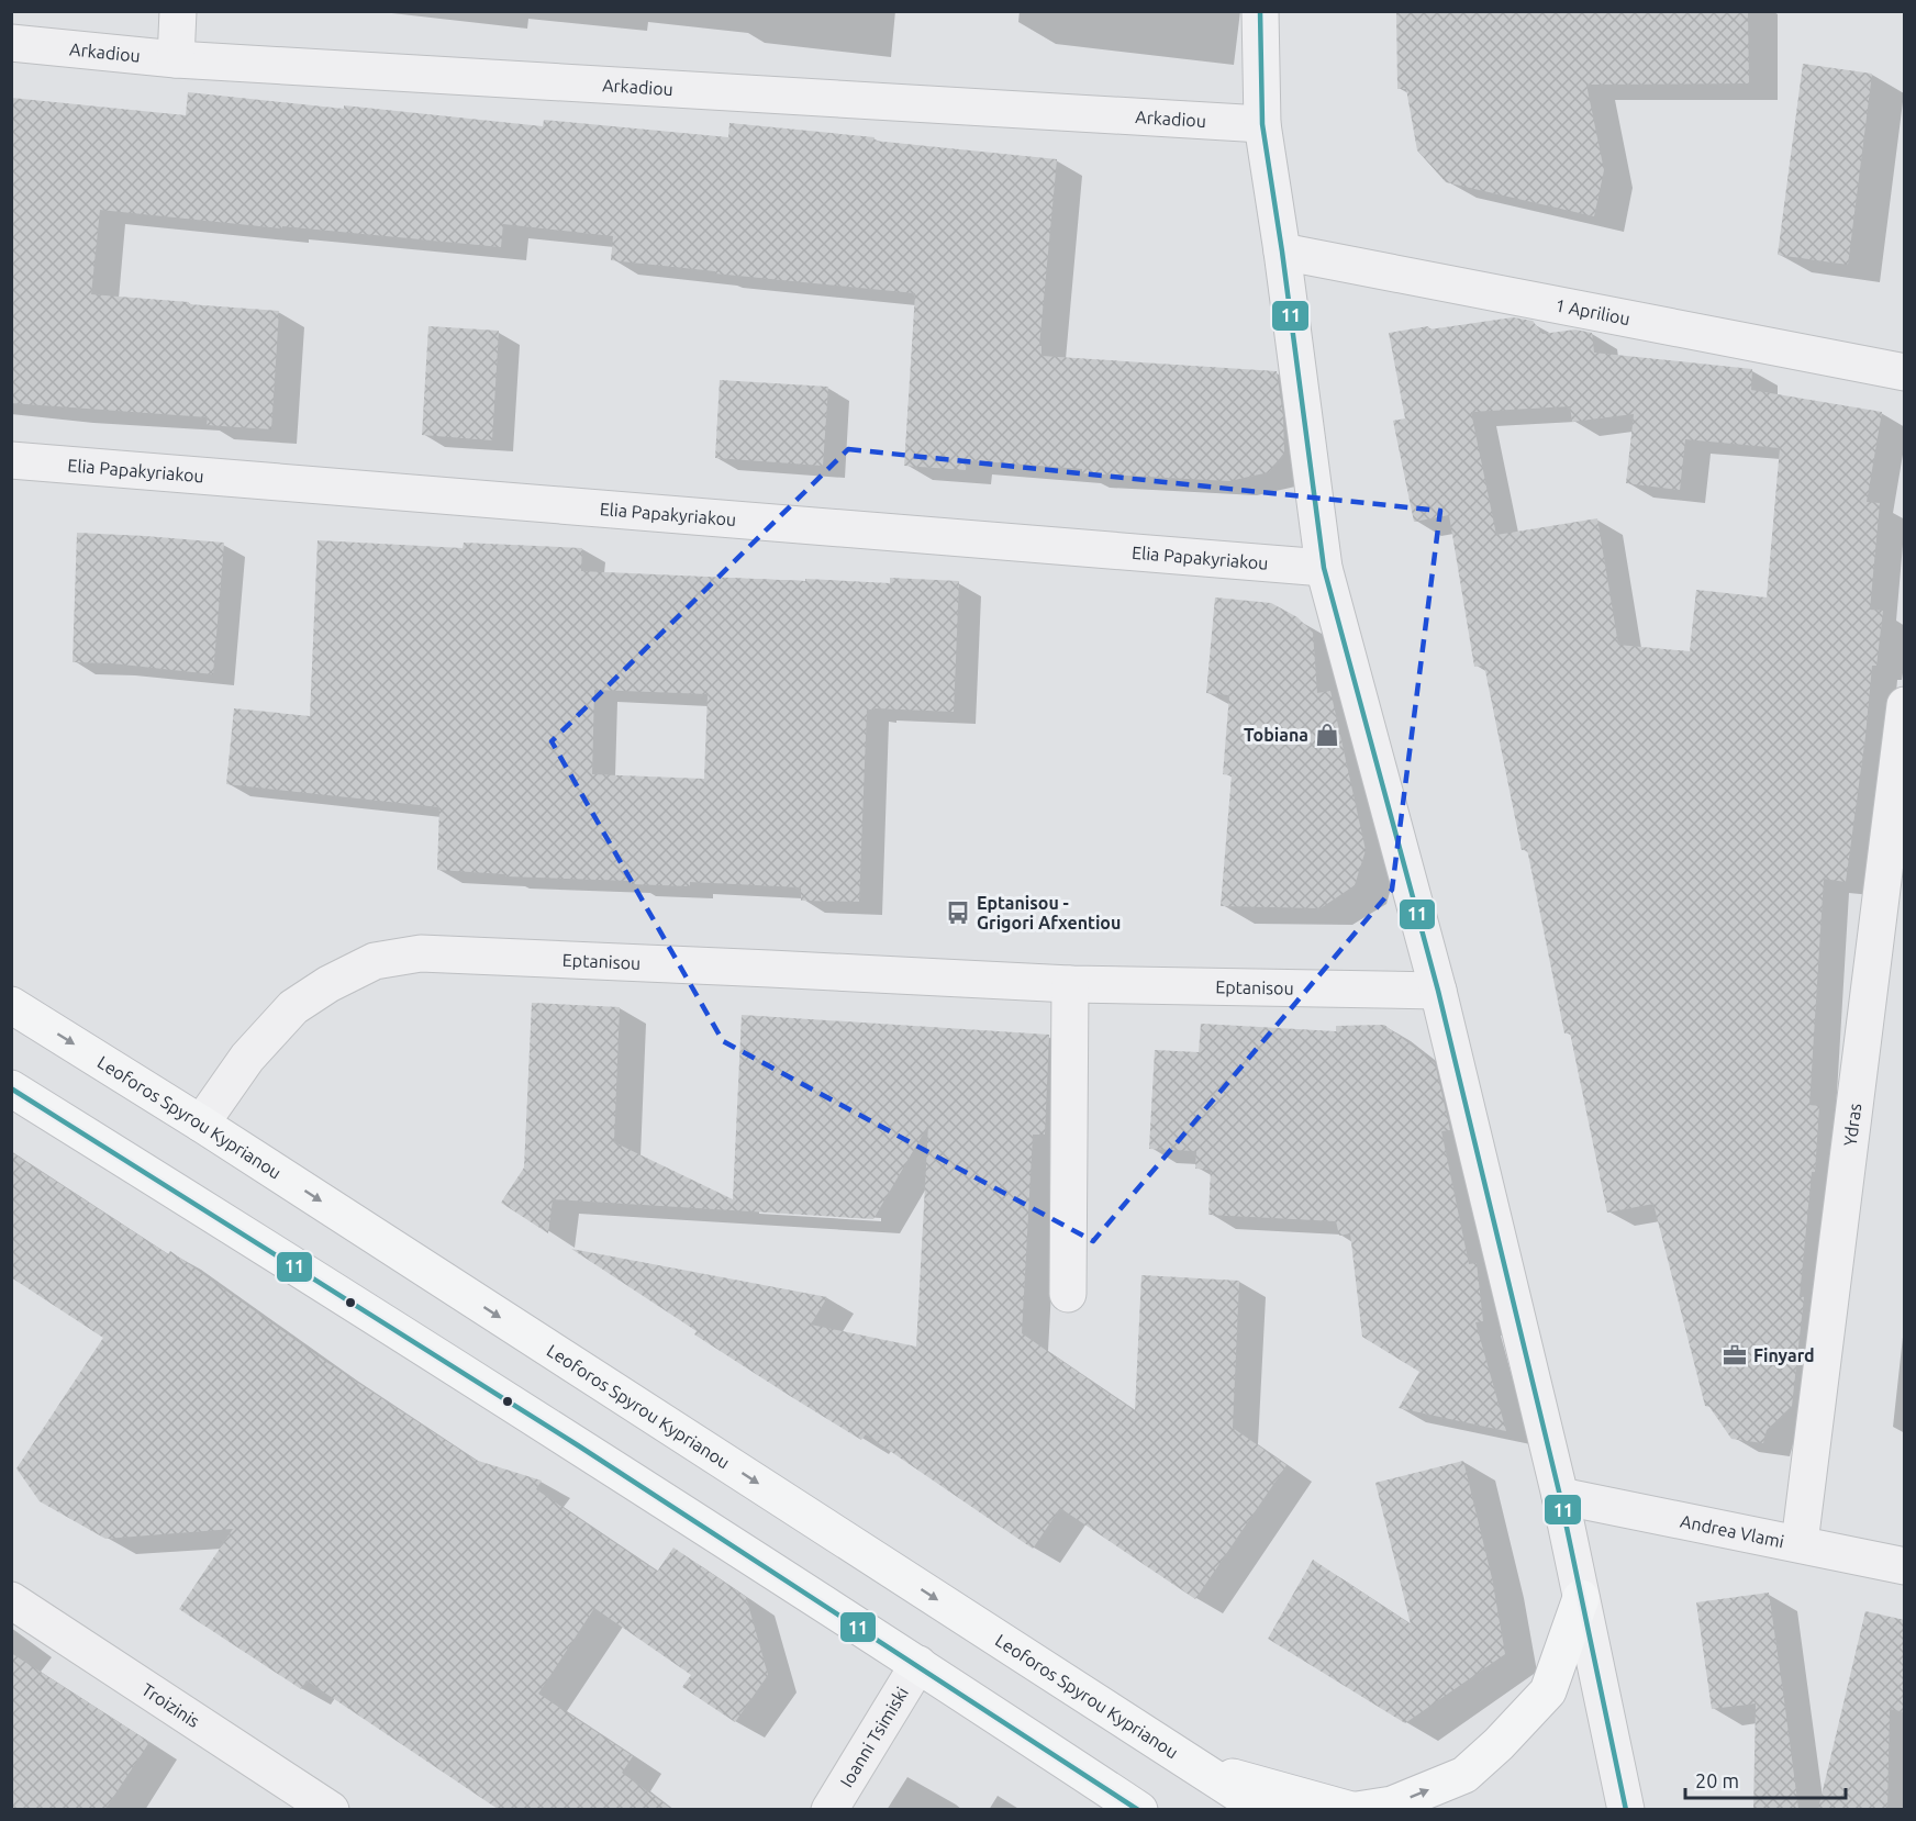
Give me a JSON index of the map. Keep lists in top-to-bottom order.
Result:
{
  "streets": {
    "main road": ["Leoforos Spyrou Kyprianou"],
    "street": [
      "Arkadiou",
      "1 Apriliou",
      "Elia Papakyriakou",
      "Eptanisou",
      "Ydras",
      "Andrea Vlami",
      "Troizinis",
      "Ioanni Tsimiski"
    ]
  },
  "crossings": [
    ["Eptanisou", "Leoforos Spyrou Kyprianou"],
    ["Ydras", "Andrea Vlami"]
  ],
  "places": {
    "shop": ["Tobiana"],
    "bus stop": ["Eptanisou - Grigori Afxentiou"],
    "office": ["Finyard"]
  },
  "lines": ["transit line 11"],
  "scale_bar": "20 m"
}
